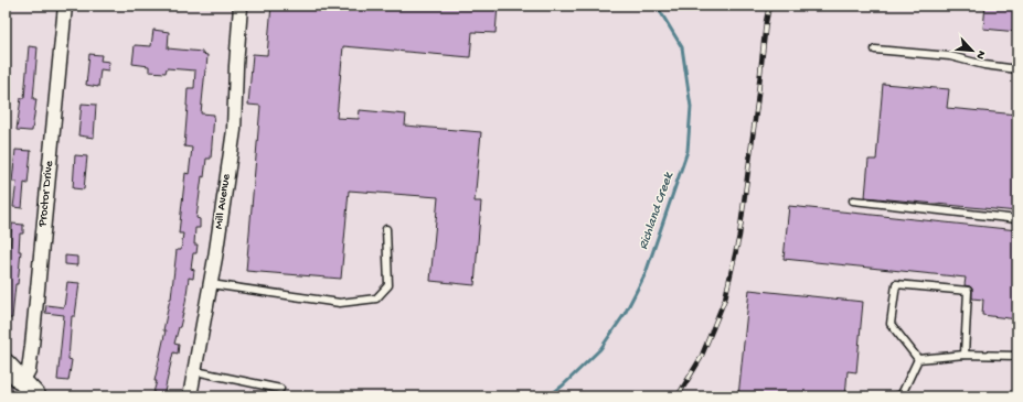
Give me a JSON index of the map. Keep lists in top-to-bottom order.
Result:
{
  "streets": {
    "street": ["Proctor Drive", "Mill Avenue"]
  },
  "water": ["Richland Creek"],
  "north": "bottom right"
}
